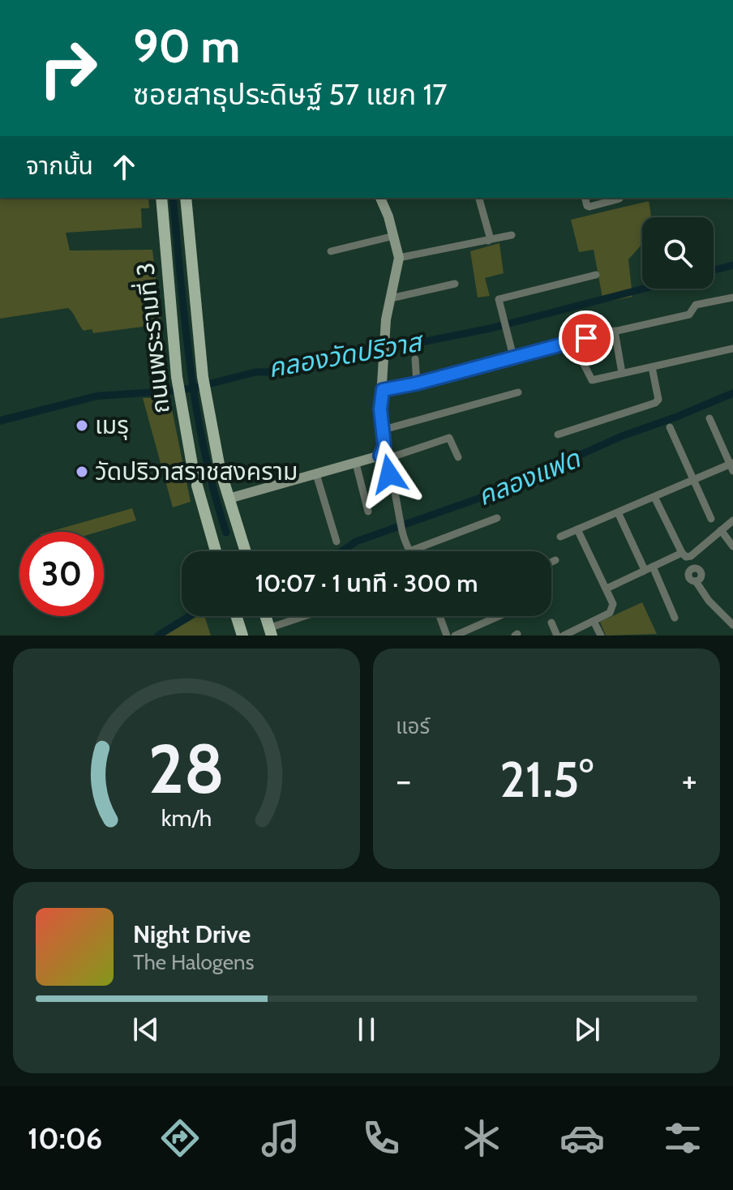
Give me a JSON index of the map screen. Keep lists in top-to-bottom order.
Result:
{
  "streets": {
    "main road": ["ถนนพระรามที่ 3"]
  },
  "water": ["คลองวัดปริวาส", "คลองแฟด"],
  "places": ["เมรุ", "วัดปริวาสราชสงคราม"],
  "page": {
    "turn": ["90 m", "ซอยสาธุประดิษฐ์ 57 แยก 17"],
    "then": "จากนั้น",
    "limit": "30",
    "trip": "10:07 · 1 นาที · 300 m",
    "tile": "แอร์",
    "heat": ["−", "21.5°", "+"],
    "song": ["Night Drive", "The Halogens"],
    "tabs": "10:06",
    "gauge": ["28", "km/h"]
  }
}
